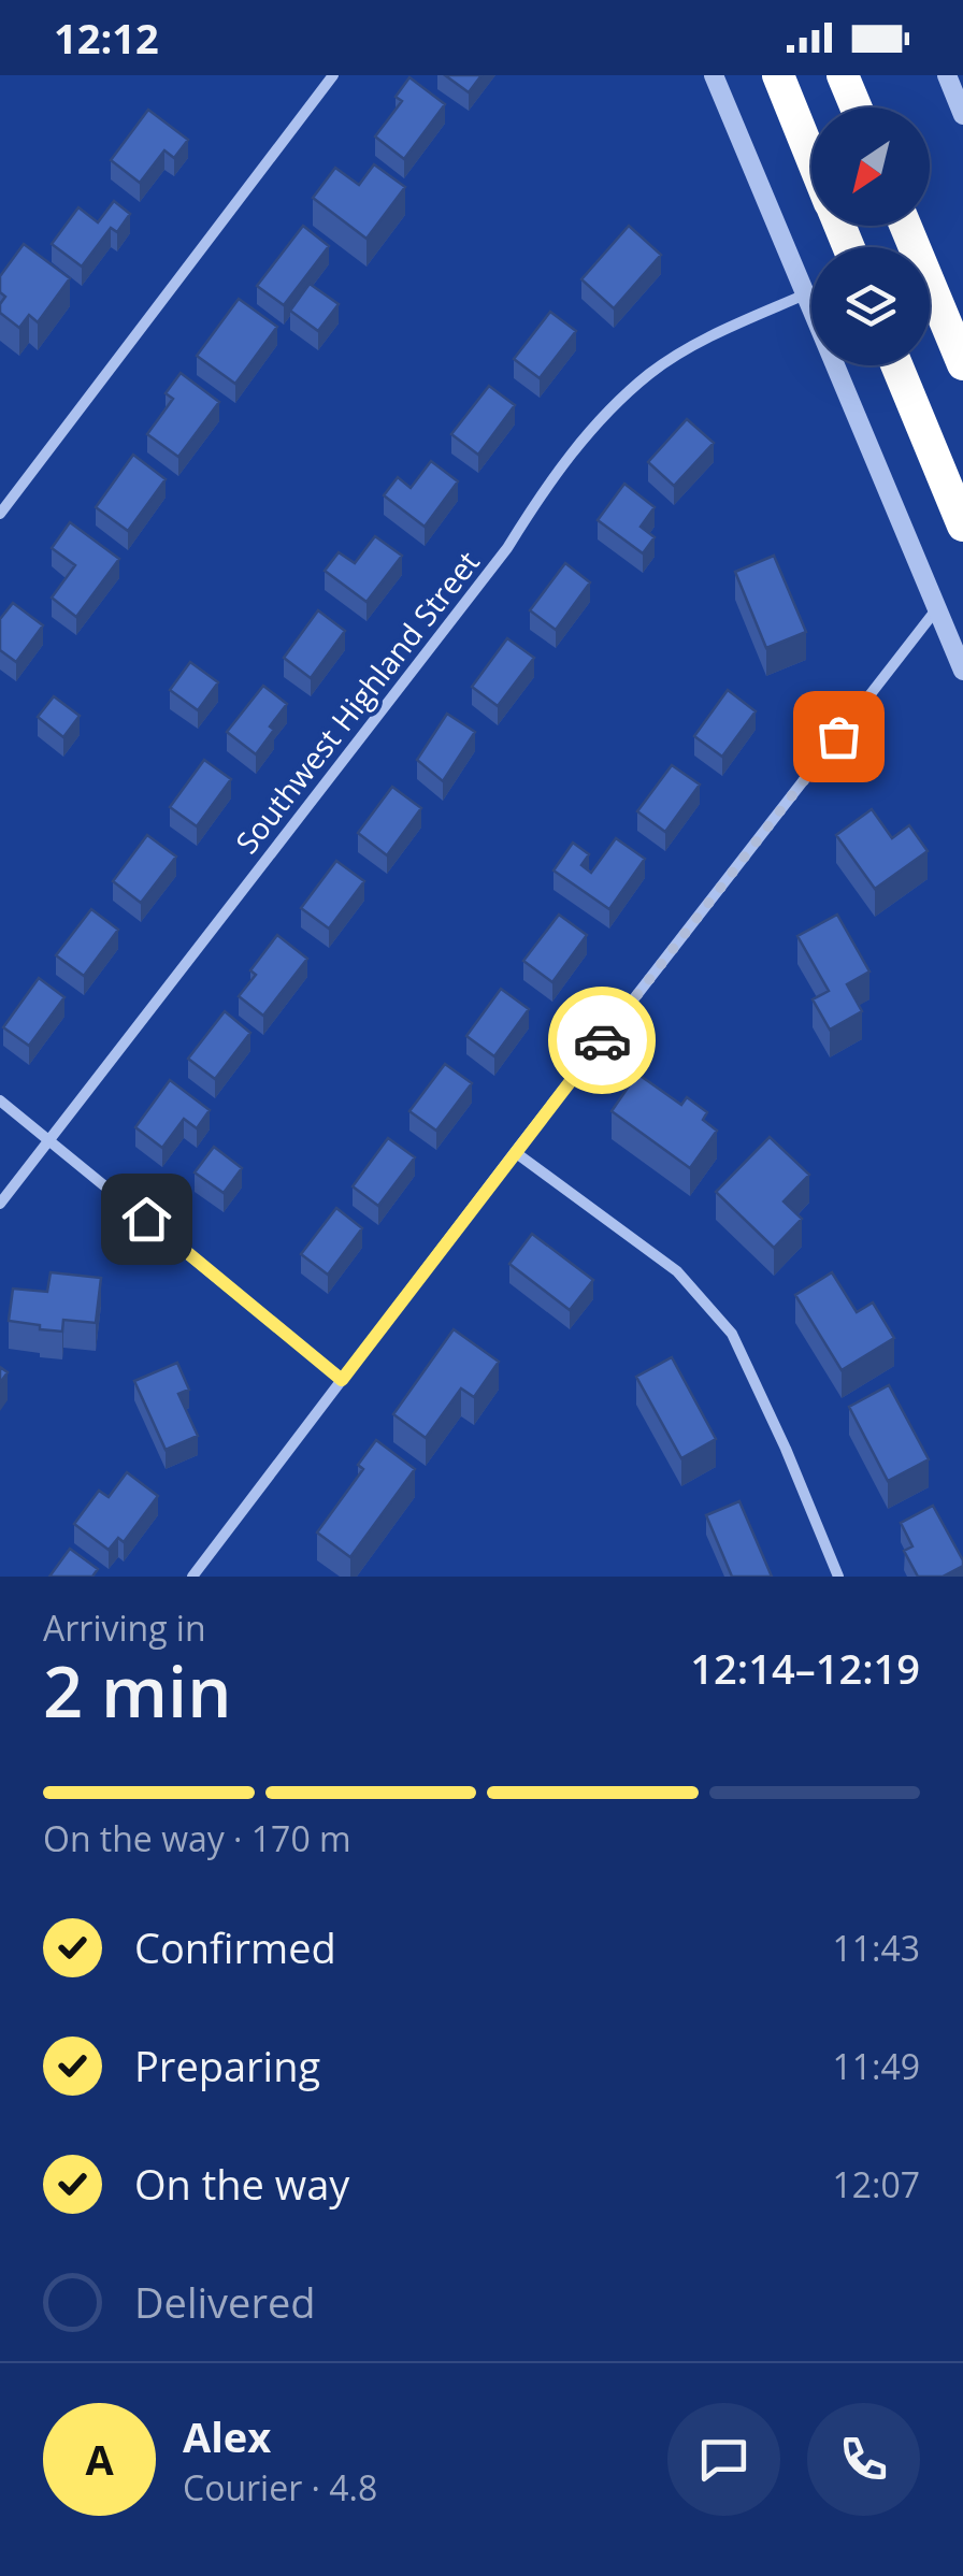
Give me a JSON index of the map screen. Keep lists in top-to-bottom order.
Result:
{
  "streets": {
    "street": ["Southwest Highland Street"]
  },
  "north": "bottom left",
  "page": {
    "status": "12:12",
    "heading": ["2 min", "Arriving in", "12:14–12:19"],
    "panel": ["Alex", "Courier · 4.8"],
    "bar": "On the way · 170 m",
    "list": [
      ["Confirmed", "11:43"],
      ["Preparing", "11:49"],
      ["On the way", "12:07"],
      "Delivered"
    ],
    "round": "A"
  }
}
